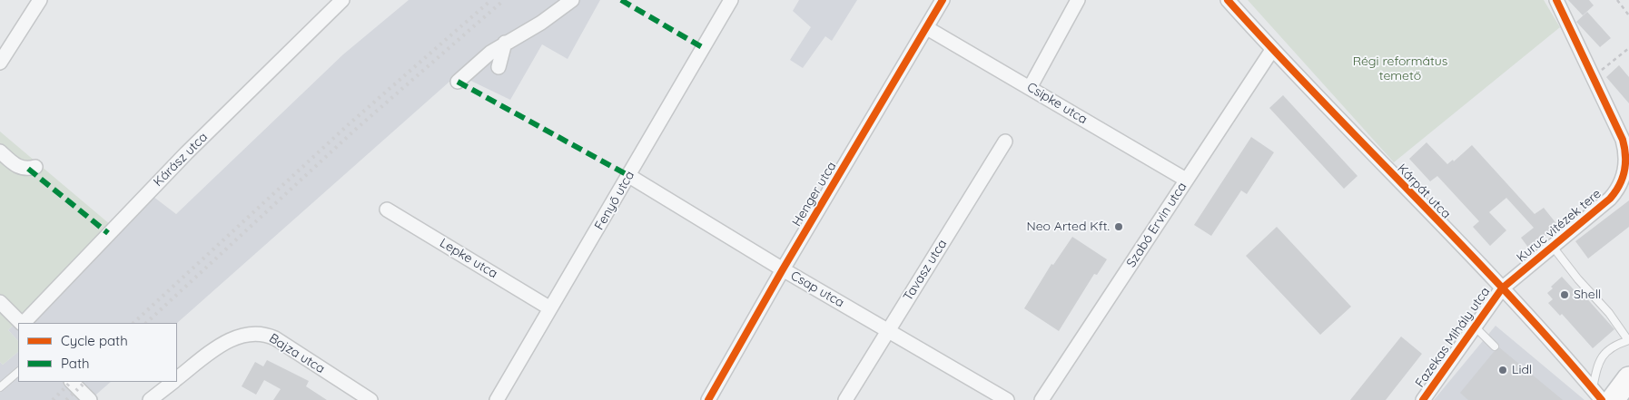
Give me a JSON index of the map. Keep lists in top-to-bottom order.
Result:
{
  "streets": {
    "street": [
      "Csipke utca",
      "Kárász utca",
      "Kárpát utca",
      "Henger utca",
      "Fenyő utca",
      "Szabó Ervin utca",
      "Kuruc vitézek tere",
      "Lepke utca",
      "Tavasz utca",
      "Csap utca",
      "Fazekas Mihály utca",
      "Bajza utca"
    ]
  },
  "crossings": [
    ["Csipke utca", "Henger utca"],
    ["Csipke utca", "Szabó Ervin utca"],
    ["Kárpát utca", "Szabó Ervin utca"],
    ["Kárpát utca", "Kuruc vitézek tere"],
    ["Kárpát utca", "Fazekas Mihály utca"],
    ["Henger utca", "Csap utca"],
    ["Fenyő utca", "Lepke utca"],
    ["Fenyő utca", "Csap utca"],
    ["Kuruc vitézek tere", "Fazekas Mihály utca"],
    ["Tavasz utca", "Csap utca"]
  ],
  "parks": ["Régi református temető"],
  "places": ["Neo Arted Kft.", "Shell", "Lidl"],
  "legend": ["Cycle path", "Path"]
}
